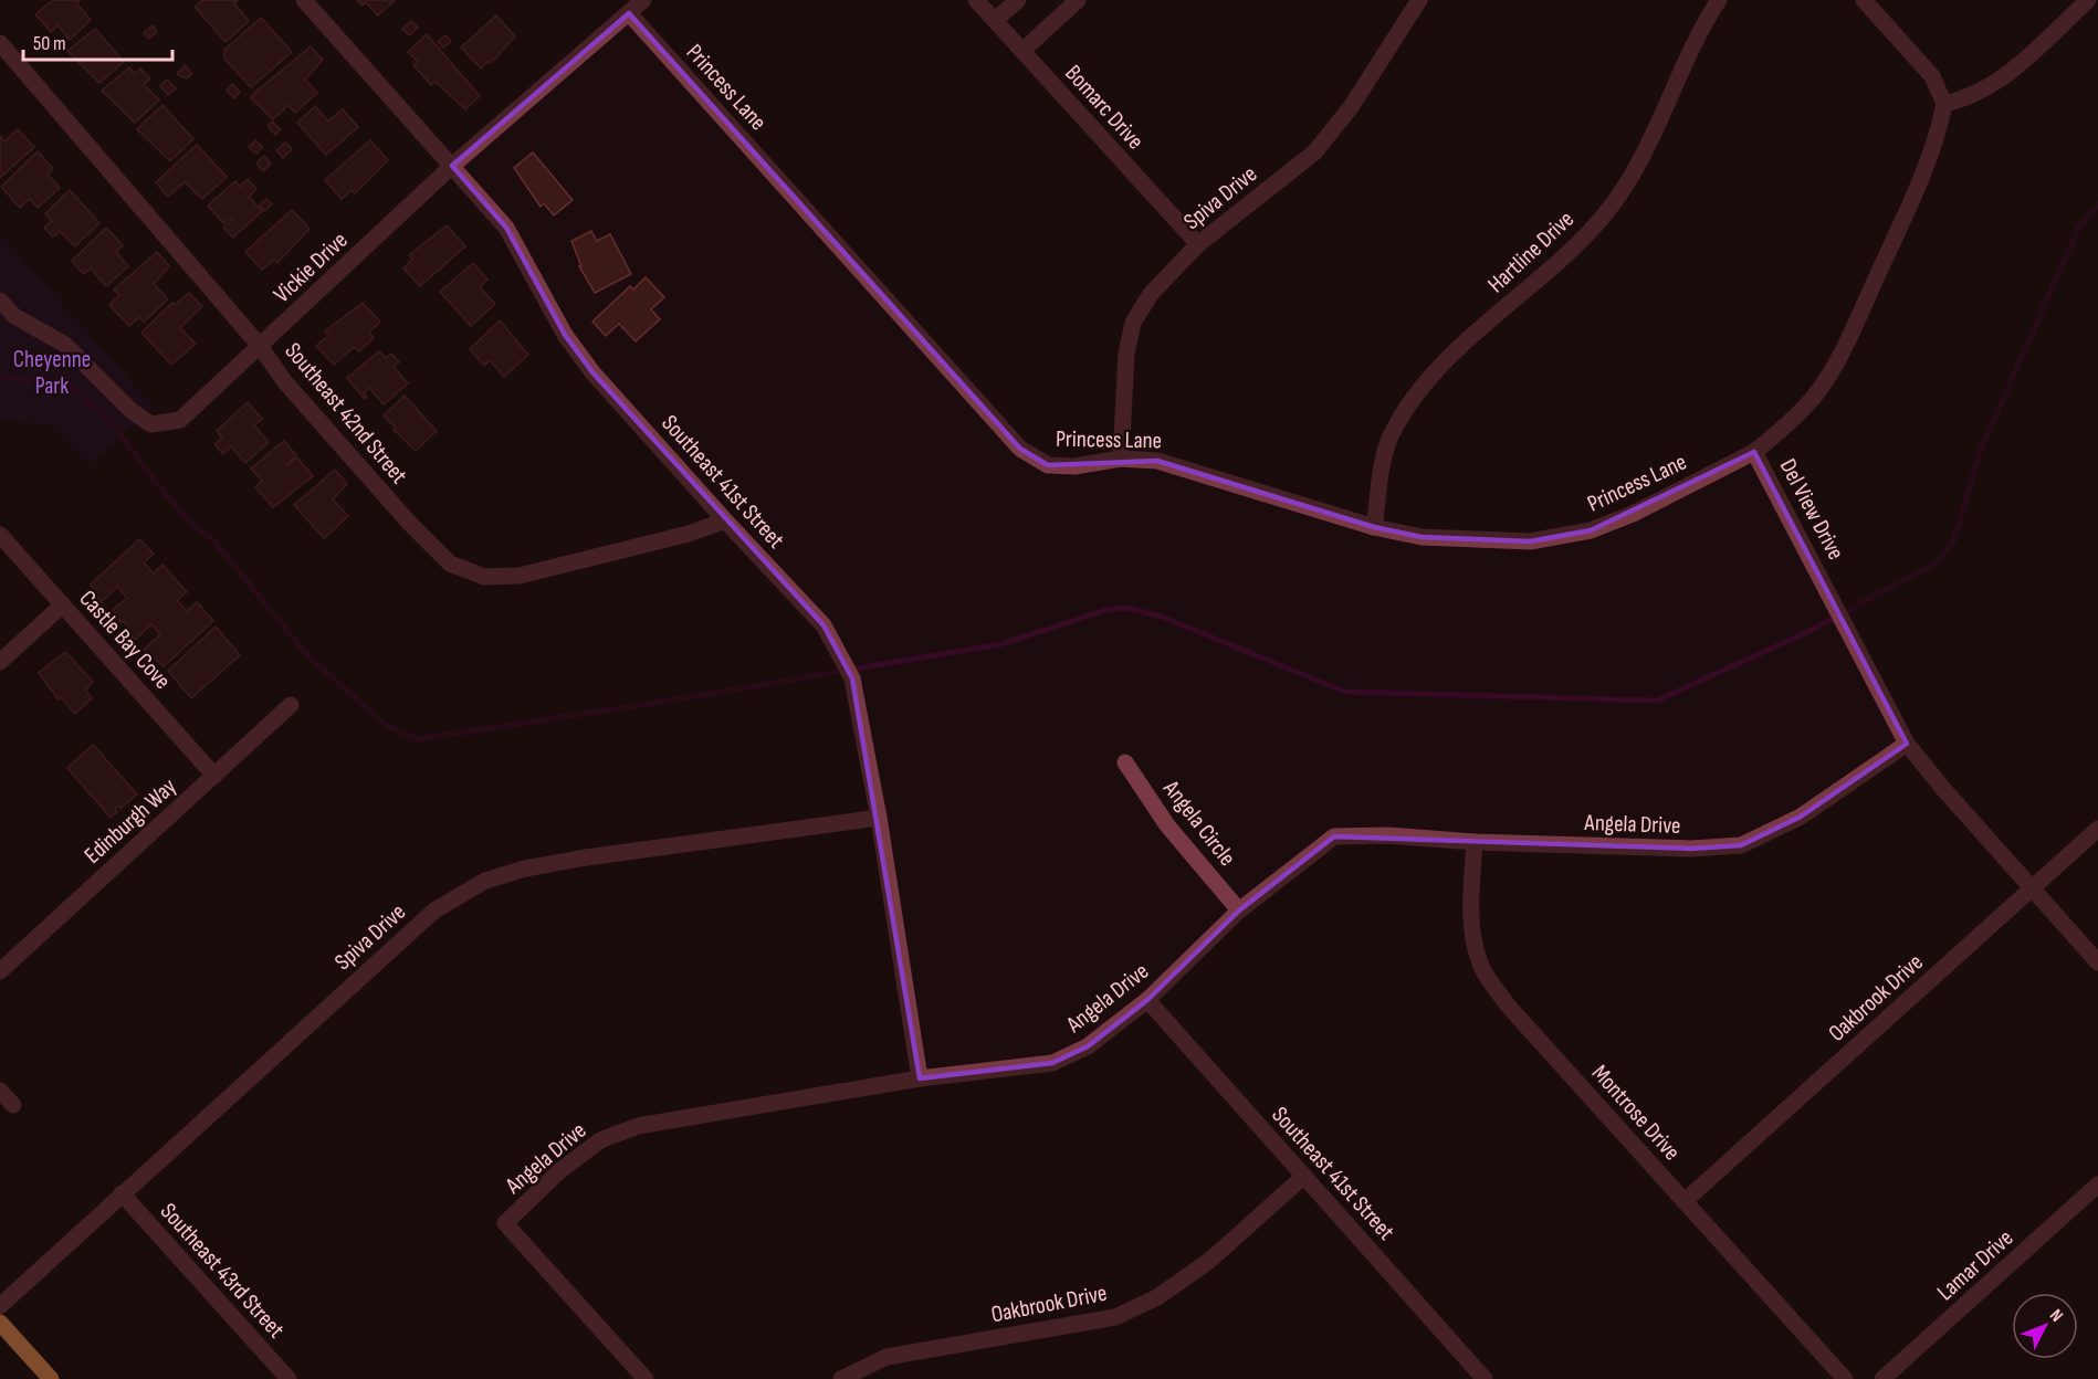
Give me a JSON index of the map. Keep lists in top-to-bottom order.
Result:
{
  "streets": {
    "street": [
      "Princess Lane",
      "Bomarc Drive",
      "Spiva Drive",
      "Hartline Drive",
      "Vickie Drive",
      "Southeast 42nd Street",
      "Southeast 41st Street",
      "Del View Drive",
      "Castle Bay Cove",
      "Edinburgh Way",
      "Angela Circle",
      "Angela Drive",
      "Oakbrook Drive",
      "Montrose Drive",
      "Lamar Drive",
      "Southeast 43rd Street"
    ]
  },
  "crossings": [
    ["Princess Lane", "Spiva Drive"],
    ["Princess Lane", "Hartline Drive"],
    ["Princess Lane", "Vickie Drive"],
    ["Princess Lane", "Del View Drive"],
    ["Bomarc Drive", "Spiva Drive"],
    ["Spiva Drive", "Southeast 41st Street"],
    ["Spiva Drive", "Southeast 43rd Street"],
    ["Vickie Drive", "Southeast 42nd Street"],
    ["Vickie Drive", "Southeast 41st Street"],
    ["Southeast 42nd Street", "Southeast 41st Street"],
    ["Southeast 41st Street", "Angela Drive"],
    ["Southeast 41st Street", "Oakbrook Drive"],
    ["Del View Drive", "Angela Drive"],
    ["Del View Drive", "Oakbrook Drive"],
    ["Castle Bay Cove", "Edinburgh Way"],
    ["Angela Circle", "Angela Drive"],
    ["Angela Drive", "Montrose Drive"],
    ["Oakbrook Drive", "Montrose Drive"]
  ],
  "parks": ["Cheyenne Park"],
  "scale_bar": "50 m",
  "north": "top right"
}
